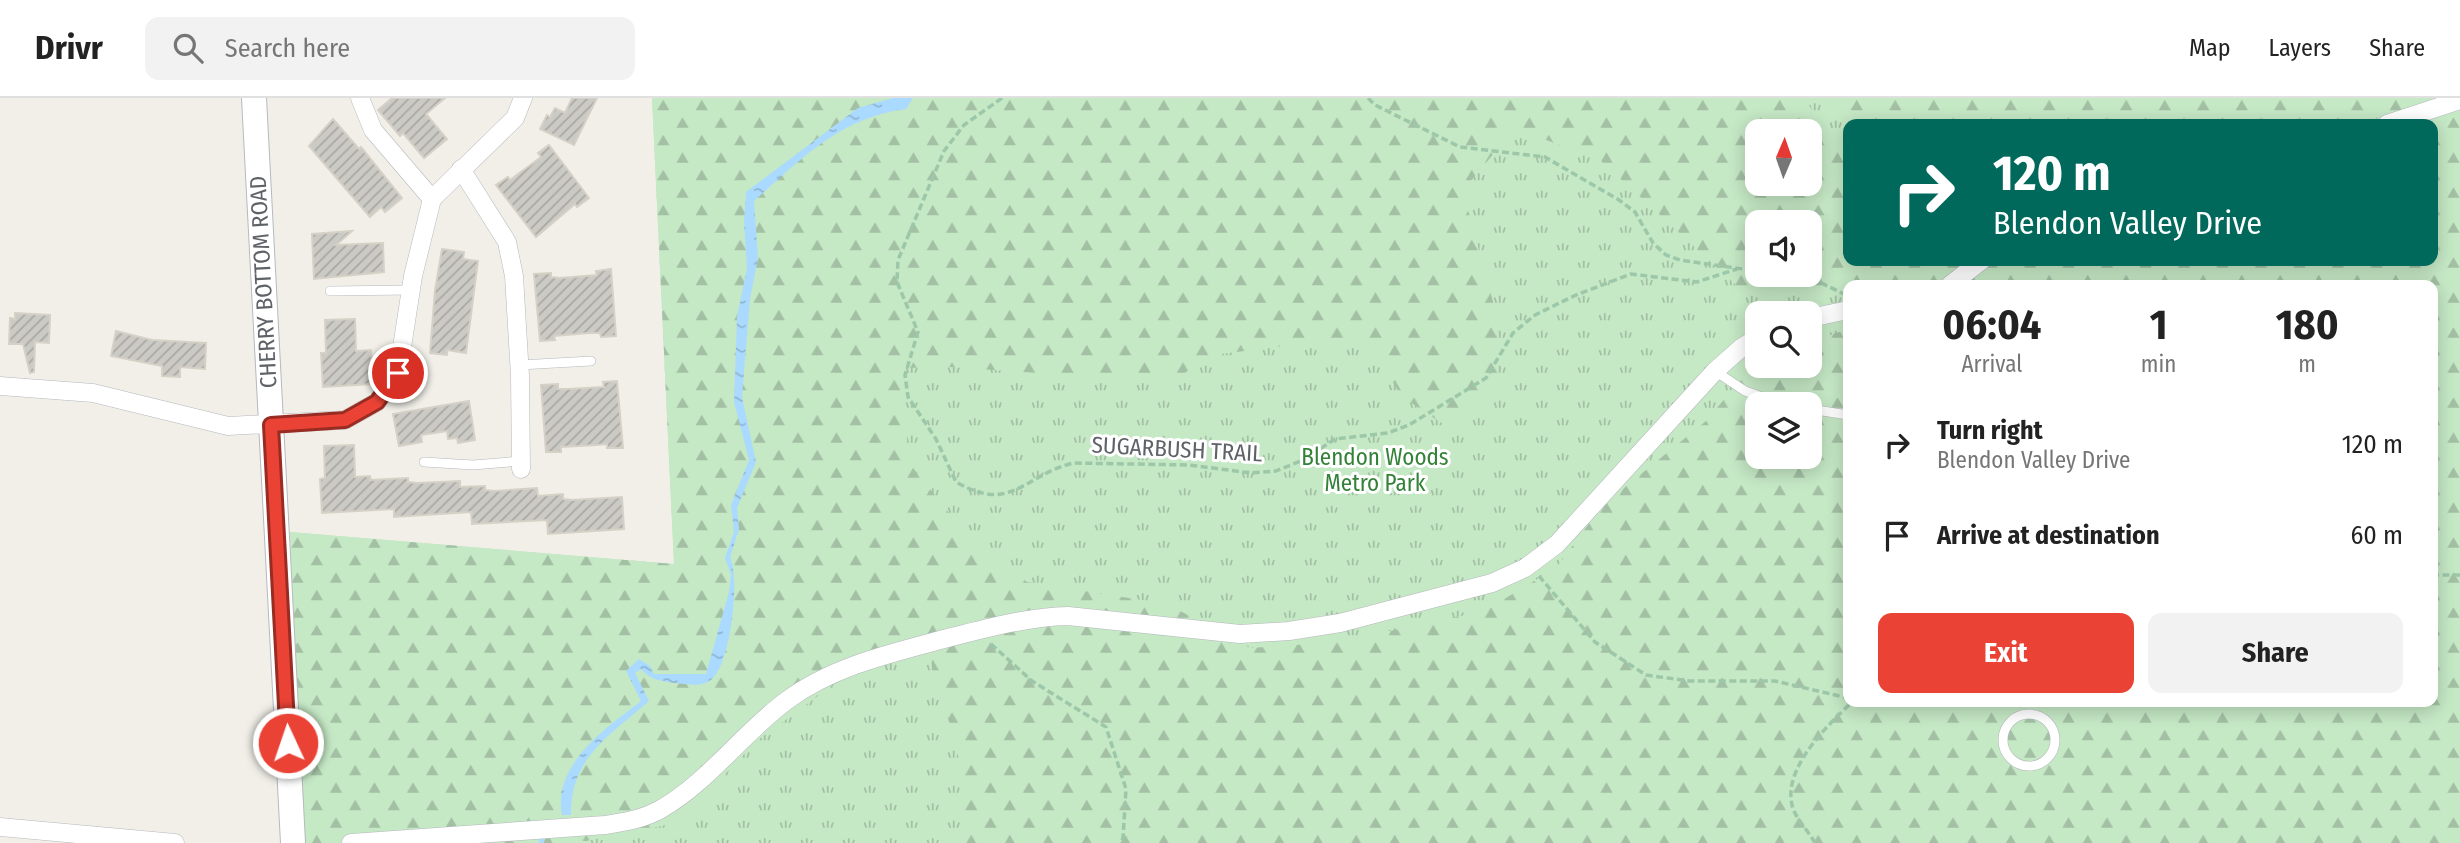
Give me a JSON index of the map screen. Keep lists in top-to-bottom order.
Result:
{
  "streets": {
    "main road": ["CHERRY BOTTOM ROAD"],
    "path": ["SUGARBUSH TRAIL"]
  },
  "parks": ["Blendon Woods Metro Park"],
  "north": "top",
  "page": {
    "header": "Drivr",
    "search": "Search here",
    "nav": ["Map", "Layers", "Share"],
    "turn": ["120 m", "Blendon Valley Drive"],
    "eta": [
      "06:04",
      "Arrival",
      "1",
      "min",
      "180",
      "m"
    ],
    "list": [
      {
        "name": "Turn right",
        "note": "Blendon Valley Drive",
        "value": "120 m"
      },
      {
        "name": "Arrive at destination",
        "value": "60 m"
      }
    ],
    "buttons": ["Exit", "Share"]
  }
}
